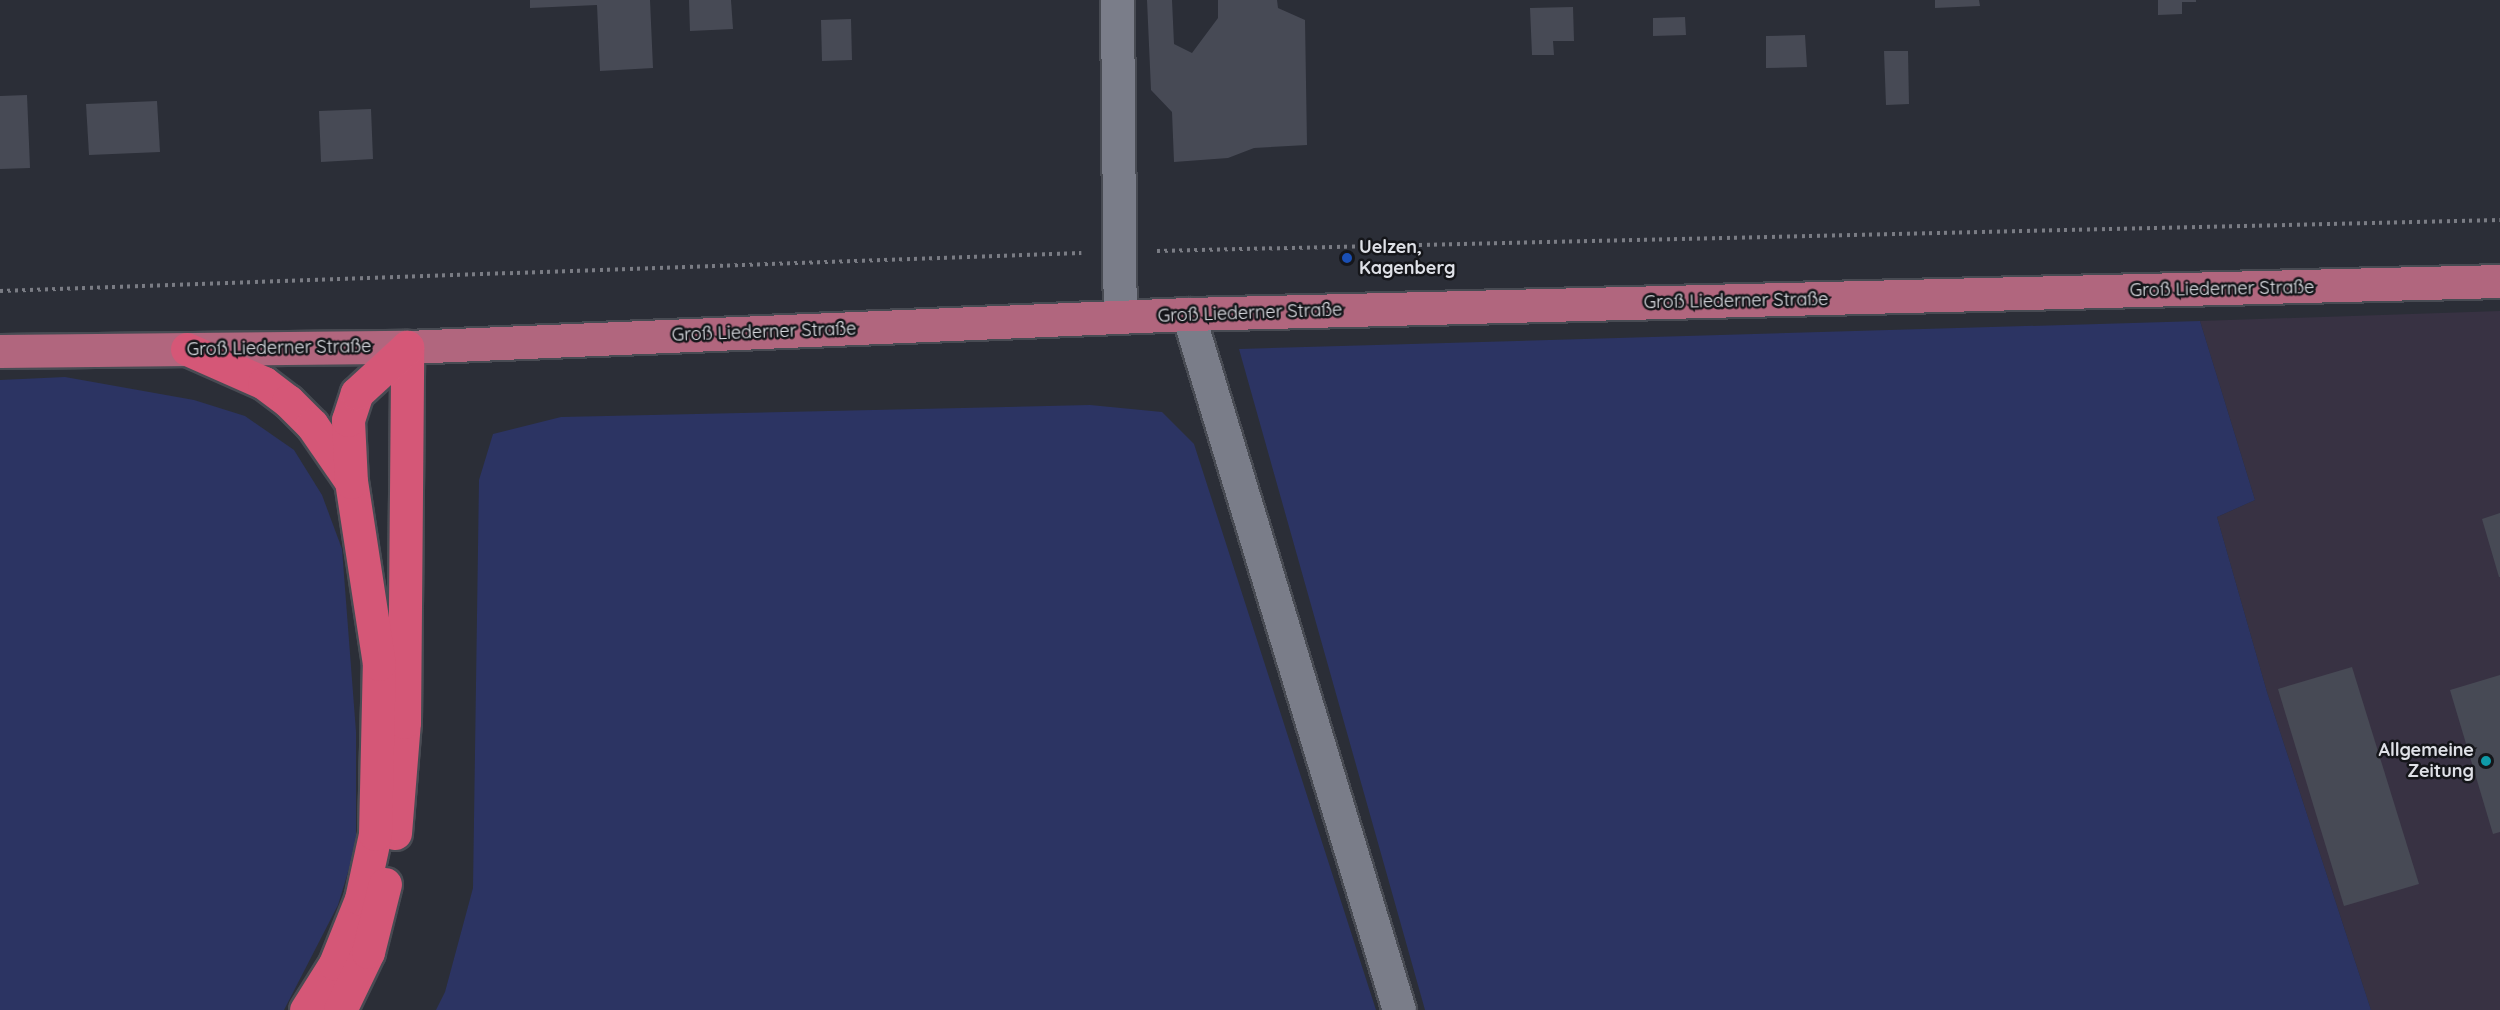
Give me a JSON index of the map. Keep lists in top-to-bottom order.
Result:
{
  "streets": {
    "main road": ["Groß Liederner Straße"]
  },
  "places": ["Uelzen, Kagenberg", "Allgemeine Zeitung"]
}
